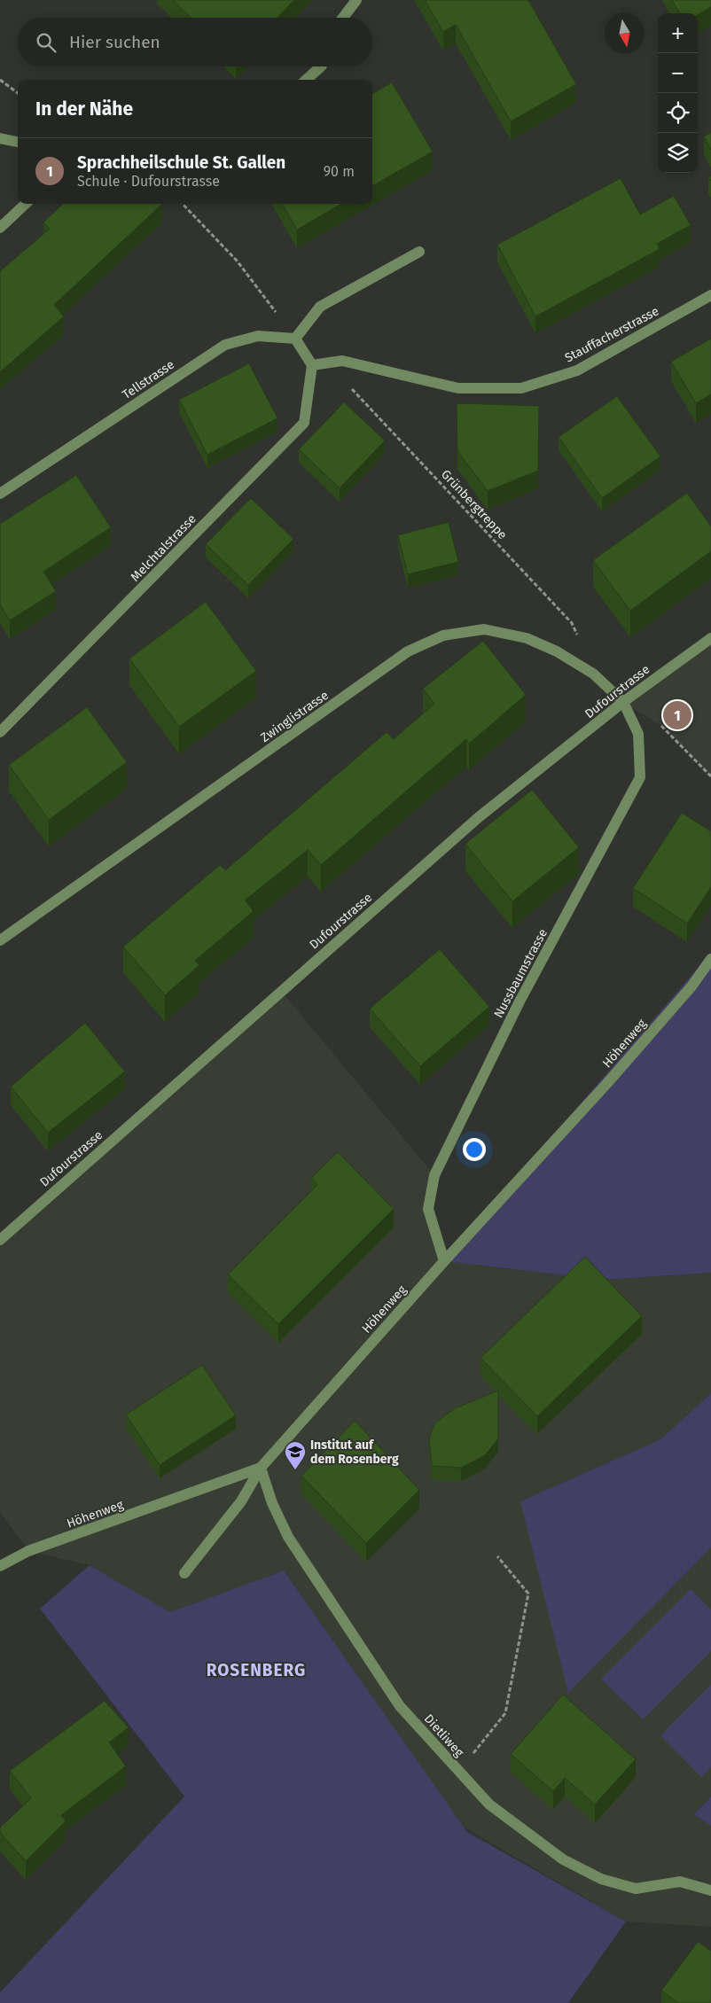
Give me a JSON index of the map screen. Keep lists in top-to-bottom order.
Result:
{
  "streets": {
    "street": [
      "Stauffacherstrasse",
      "Tellstrasse",
      "Melchtalstrasse",
      "Dufourstrasse",
      "Zwinglistrasse",
      "Nussbaumstrasse",
      "Höhenweg",
      "Dietliweg"
    ],
    "path": ["Grünbergtreppe"]
  },
  "crossings": [
    ["Stauffacherstrasse", "Melchtalstrasse"],
    ["Dufourstrasse", "Zwinglistrasse"],
    ["Dufourstrasse", "Nussbaumstrasse"],
    ["Zwinglistrasse", "Nussbaumstrasse"],
    ["Nussbaumstrasse", "Höhenweg"],
    ["Höhenweg", "Dietliweg"]
  ],
  "districts": ["ROSENBERG"],
  "places": {
    "school or university": ["Institut auf dem Rosenberg"]
  },
  "north": "bottom",
  "page": {
    "map_buttons": ["+", "−"],
    "search": "Hier suchen",
    "heading": "In der Nähe",
    "list": [
      {
        "mark": "1",
        "name": "Sprachheilschule St. Gallen",
        "note": "Schule · Dufourstrasse",
        "value": "90 m"
      }
    ],
    "pins": "1"
  }
}
